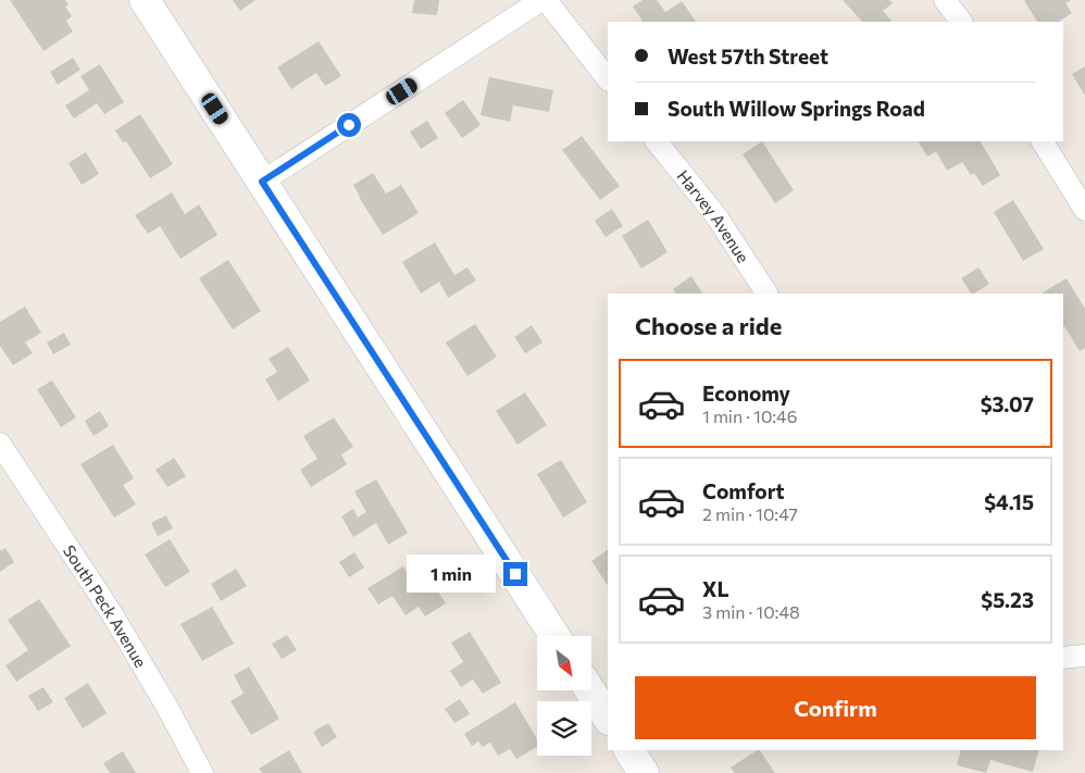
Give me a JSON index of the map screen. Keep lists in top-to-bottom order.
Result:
{
  "streets": {
    "street": ["Harvey Avenue", "South Peck Avenue"]
  },
  "north": "bottom right",
  "page": {
    "banner": ["West 57th Street", "South Willow Springs Road"],
    "heading": "Choose a ride",
    "list": [
      {
        "name": "Economy",
        "note": "1 min · 10:46",
        "value": "$3.07"
      },
      {
        "name": "Comfort",
        "note": "2 min · 10:47",
        "value": "$4.15"
      },
      {
        "name": "XL",
        "note": "3 min · 10:48",
        "value": "$5.23"
      }
    ],
    "bubble": "1 min",
    "buttons": "Confirm"
  }
}
